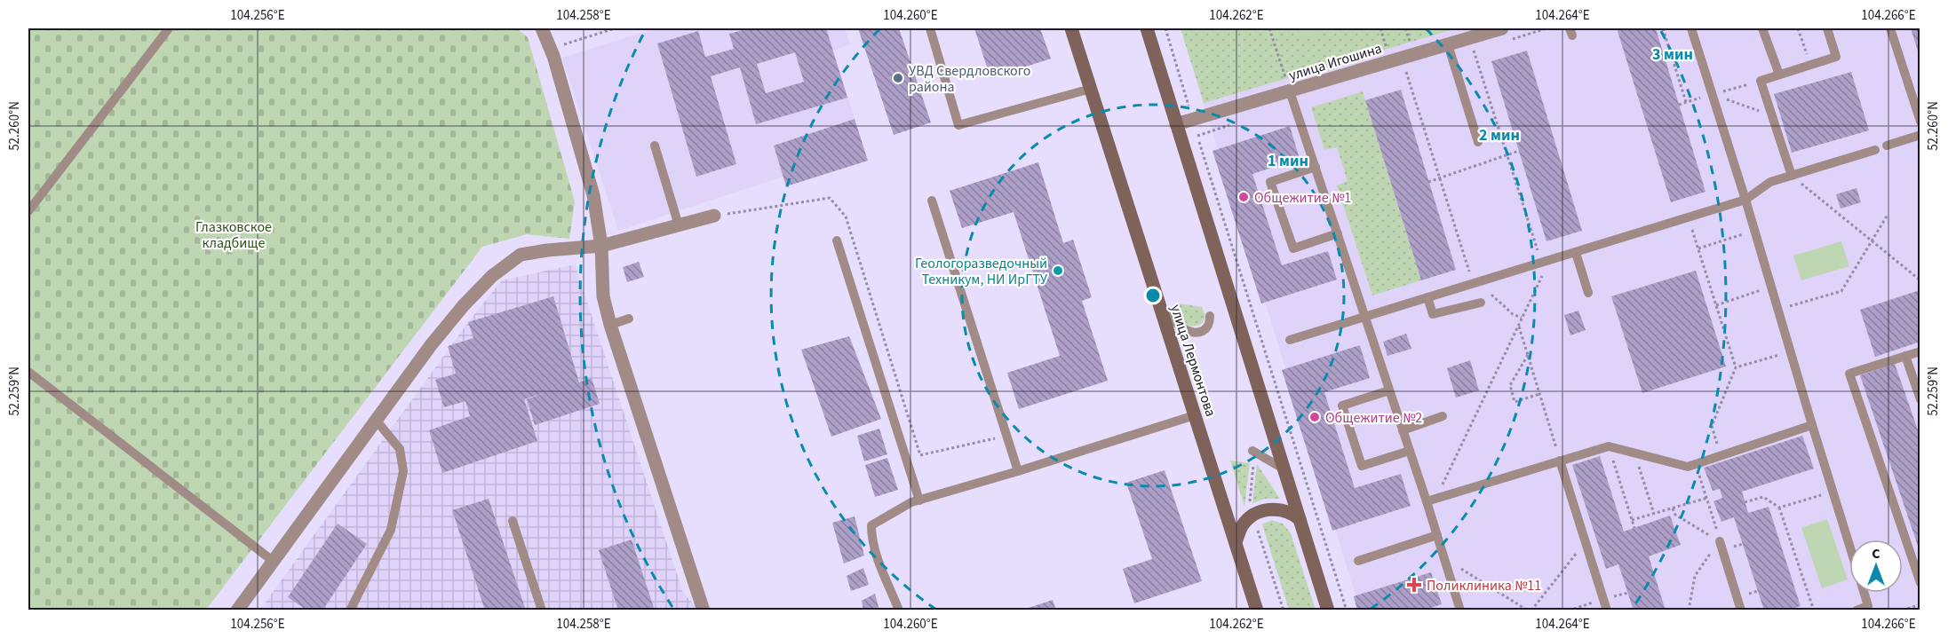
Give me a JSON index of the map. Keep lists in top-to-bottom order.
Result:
{
  "streets": {
    "main road": ["улица Лермонтова"],
    "street": ["улица Игошина"]
  },
  "parks": ["Глазковское кладбище"],
  "places": {
    "other": [
      "УВД Свердловского района",
      "Общежитие №1",
      "Геологоразведочный Техникум, НИ ИрГТУ",
      "Общежитие №2"
    ],
    "health": ["Поликлиника №11"]
  },
  "north": "top",
  "coordinates": [
    "104.256°E",
    "104.258°E",
    "104.260°E",
    "104.262°E",
    "104.264°E",
    "104.266°E",
    "52.260°N",
    "52.259°N"
  ],
  "rings": ["3 мин", "2 мин", "1 мин"]
}
